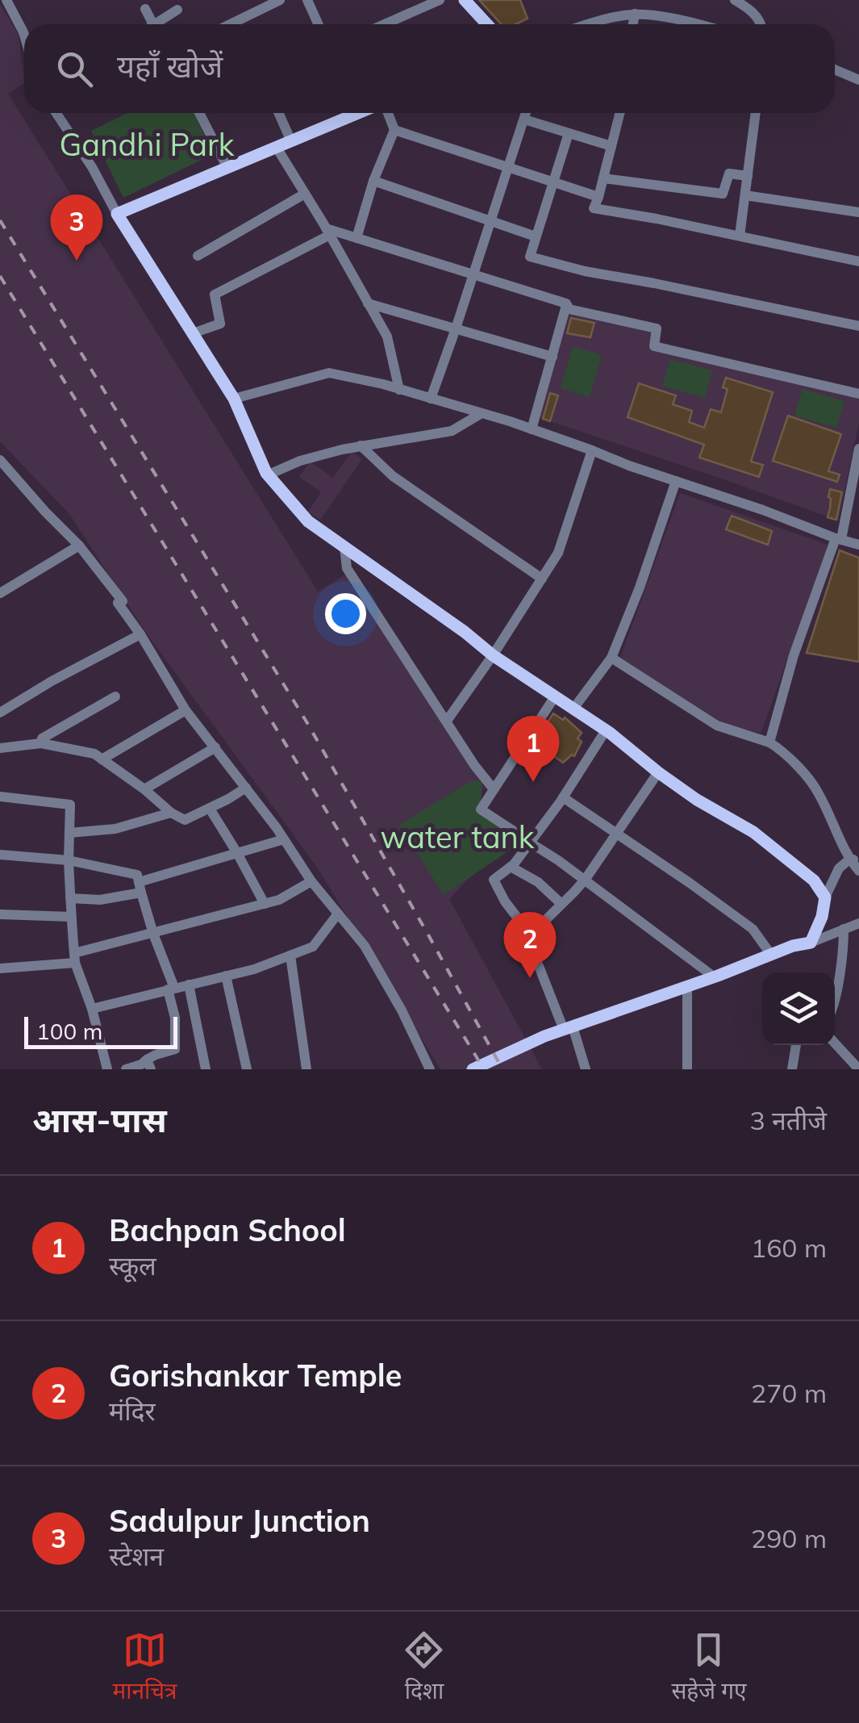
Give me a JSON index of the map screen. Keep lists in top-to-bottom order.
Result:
{
  "parks": ["Gandhi Park", "water tank"],
  "scale_bar": "100 m",
  "page": {
    "search": "यहाँ खोजें",
    "pins": ["3", "1", "2"],
    "scale": "100 m",
    "heading": ["आस-पास", "3 नतीजे"],
    "list": [
      {
        "mark": "1",
        "name": "Bachpan School",
        "note": "स्कूल",
        "value": "160 m"
      },
      {
        "mark": "2",
        "name": "Gorishankar Temple",
        "note": "मंदिर",
        "value": "270 m"
      },
      {
        "mark": "3",
        "name": "Sadulpur Junction",
        "note": "स्टेशन",
        "value": "290 m"
      }
    ],
    "nav": ["मानचित्र", "दिशा", "सहेजे गए"]
  }
}
